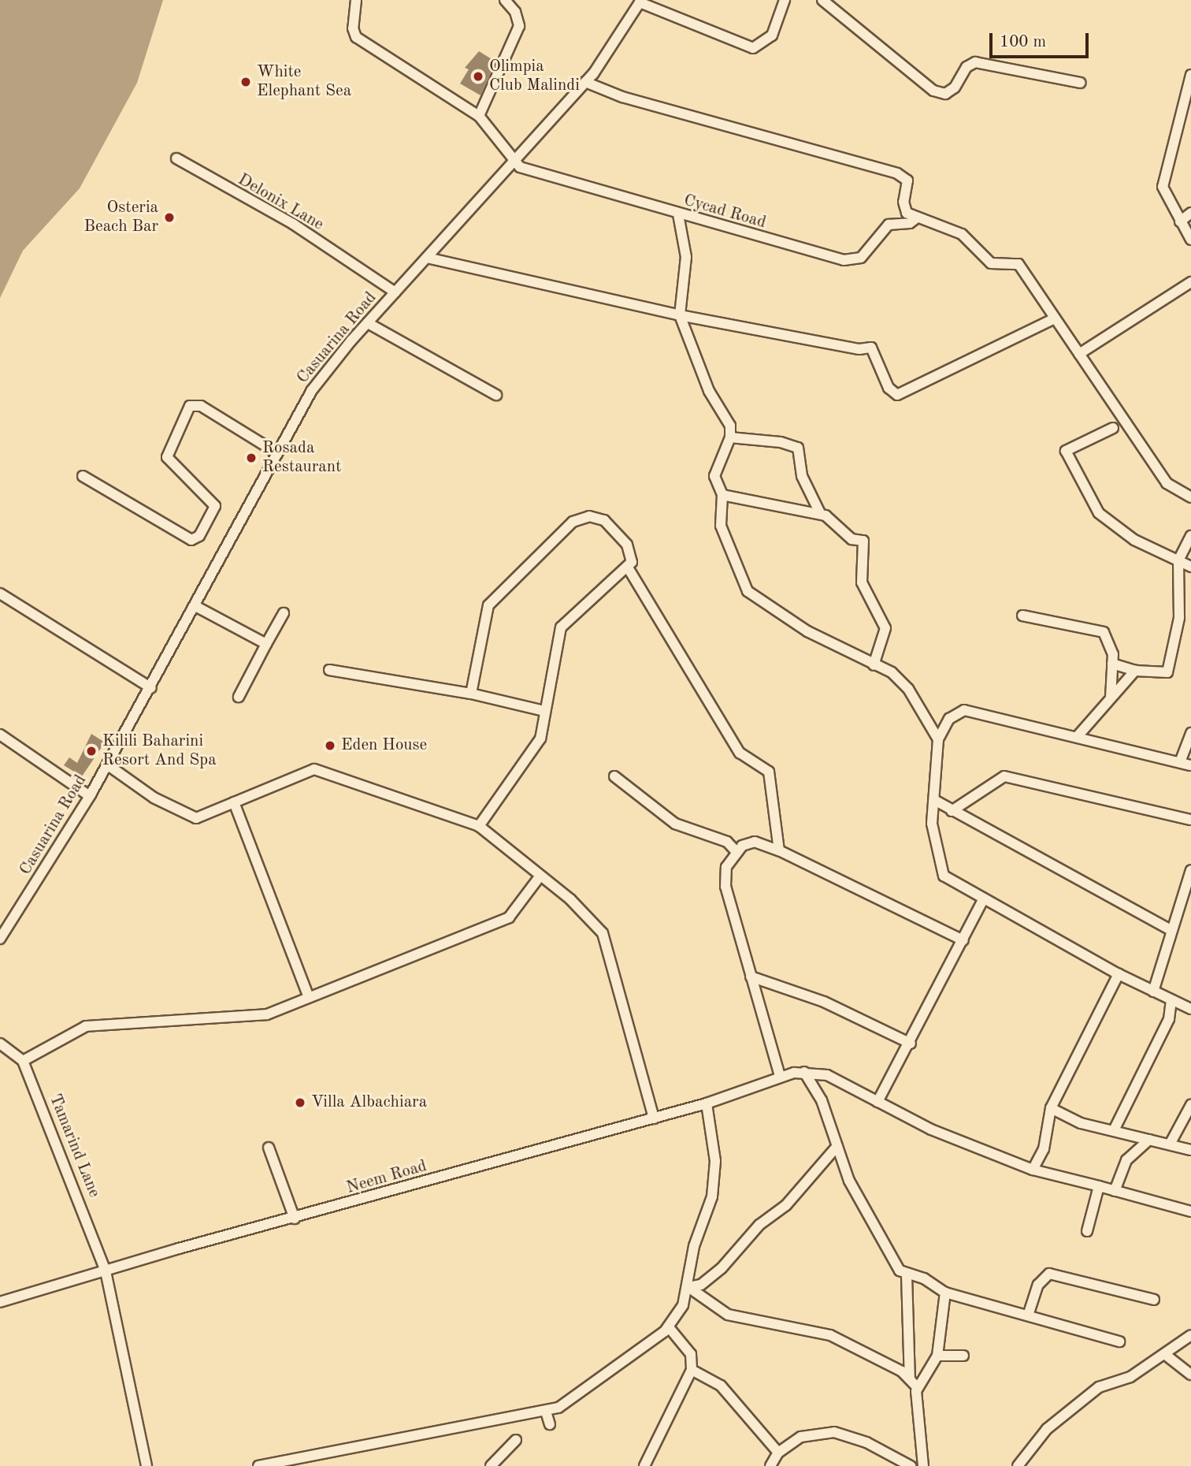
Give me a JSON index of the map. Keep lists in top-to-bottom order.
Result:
{
  "streets": {
    "street": [
      "Delonix Lane",
      "Cycad Road",
      "Casuarina Road",
      "Tamarind Lane",
      "Neem Road"
    ]
  },
  "crossings": [
    ["Delonix Lane", "Casuarina Road"],
    ["Cycad Road", "Casuarina Road"],
    ["Tamarind Lane", "Neem Road"]
  ],
  "places": [
    "Olimpia Club Malindi",
    "White Elephant Sea",
    "Osteria Beach Bar",
    "Rosada Restaurant",
    "Eden House",
    "Kilili Baharini Resort And Spa",
    "Villa Albachiara"
  ],
  "scale_bar": "100 m"
}
